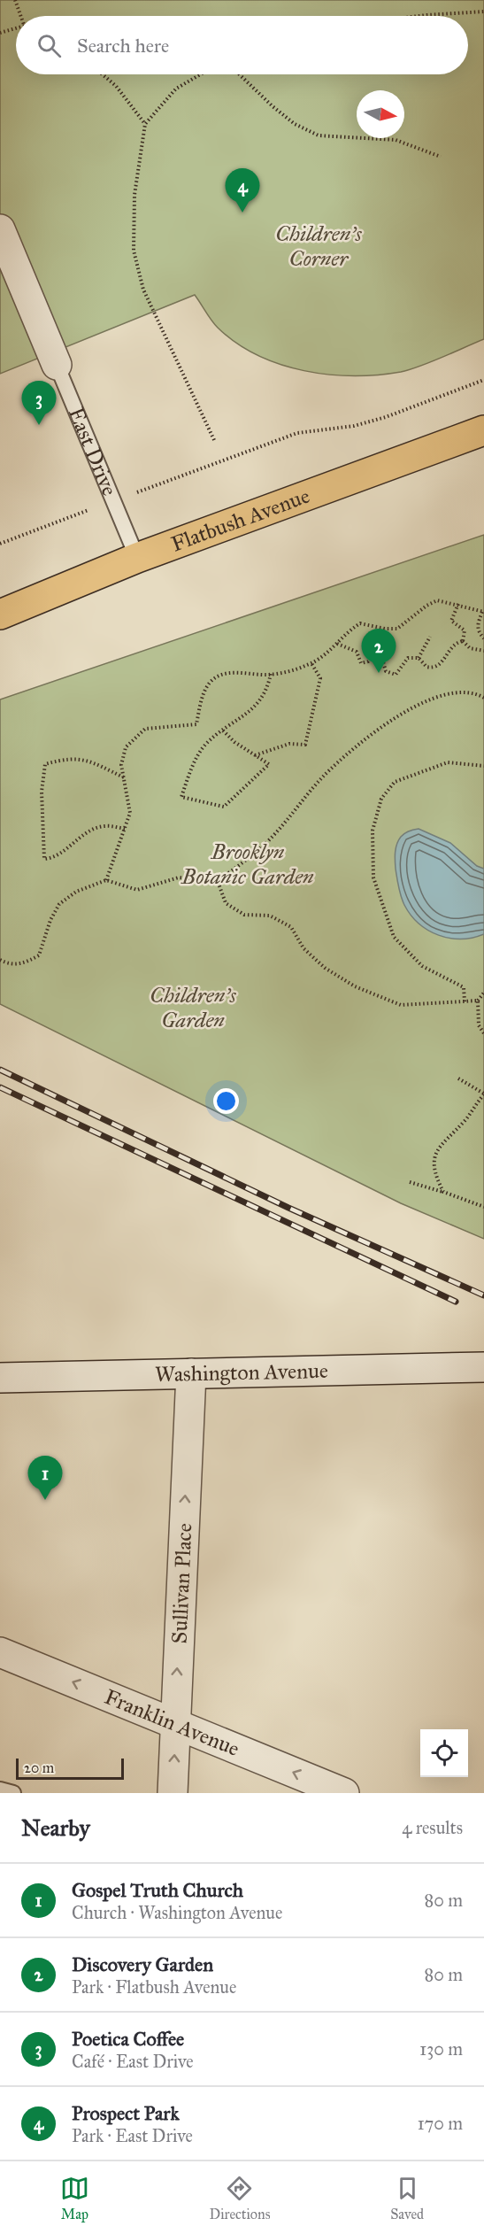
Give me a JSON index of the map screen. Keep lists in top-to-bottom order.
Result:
{
  "streets": {
    "main road": ["Flatbush Avenue"],
    "street": [
      "East Drive",
      "Washington Avenue",
      "Sullivan Place",
      "Franklin Avenue"
    ]
  },
  "crossings": [
    ["East Drive", "Flatbush Avenue"],
    ["Washington Avenue", "Sullivan Place"],
    ["Sullivan Place", "Franklin Avenue"]
  ],
  "one_way": ["Sullivan Place", "Franklin Avenue"],
  "parks": ["Children's Corner", "Brooklyn Botanic Garden", "Children's Garden"],
  "scale_bar": "20 m",
  "north": "right",
  "page": {
    "search": "Search here",
    "pins": [
      "4",
      "3",
      "2",
      "1"
    ],
    "scale": "20 m",
    "heading": ["Nearby", "4 results"],
    "list": [
      {
        "mark": "1",
        "name": "Gospel Truth Church",
        "note": "Church · Washington Avenue",
        "value": "80 m"
      },
      {
        "mark": "2",
        "name": "Discovery Garden",
        "note": "Park · Flatbush Avenue",
        "value": "80 m"
      },
      {
        "mark": "3",
        "name": "Poetica Coffee",
        "note": "Café · East Drive",
        "value": "130 m"
      },
      {
        "mark": "4",
        "name": "Prospect Park",
        "note": "Park · East Drive",
        "value": "170 m"
      }
    ],
    "nav": ["Map", "Directions", "Saved"]
  }
}
